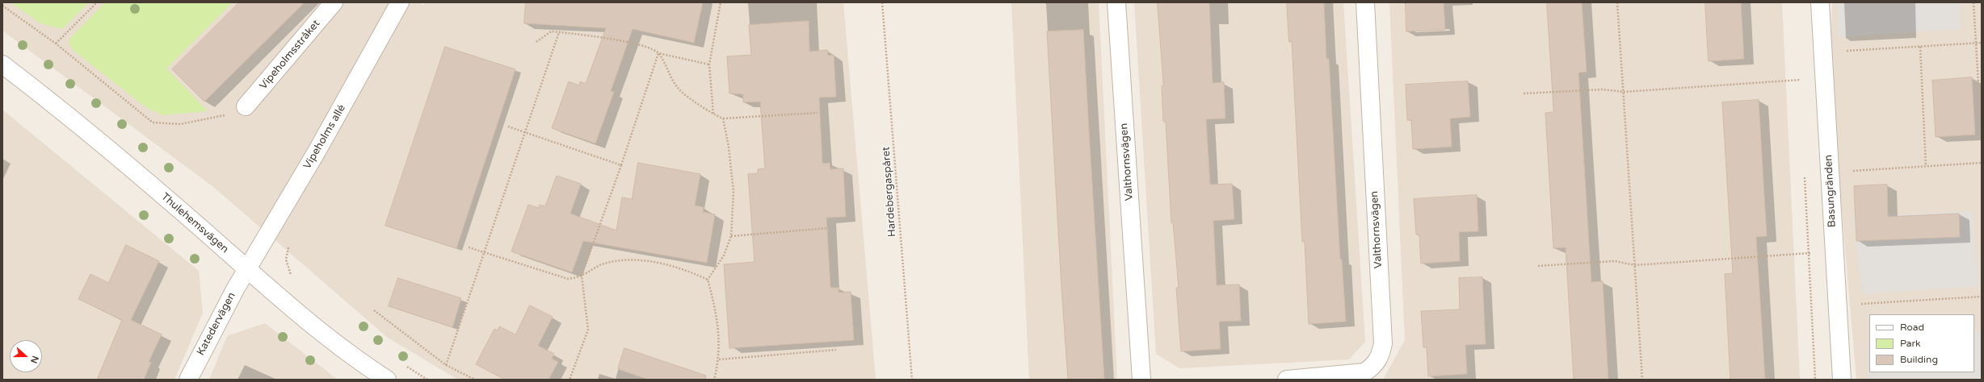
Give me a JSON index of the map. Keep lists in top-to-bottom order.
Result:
{
  "streets": {
    "street": [
      "Vipeholmsstråket",
      "Vipeholms allé",
      "Valthornsvägen",
      "Basungränden",
      "Thulehemsvägen",
      "Katedervägen"
    ],
    "path": ["Hardebergaspåret"]
  },
  "crossings": [
    ["Vipeholms allé", "Thulehemsvägen"],
    ["Vipeholms allé", "Katedervägen"],
    ["Thulehemsvägen", "Katedervägen"]
  ],
  "legend": ["Road", "Park", "Building"],
  "north": "right"
}
